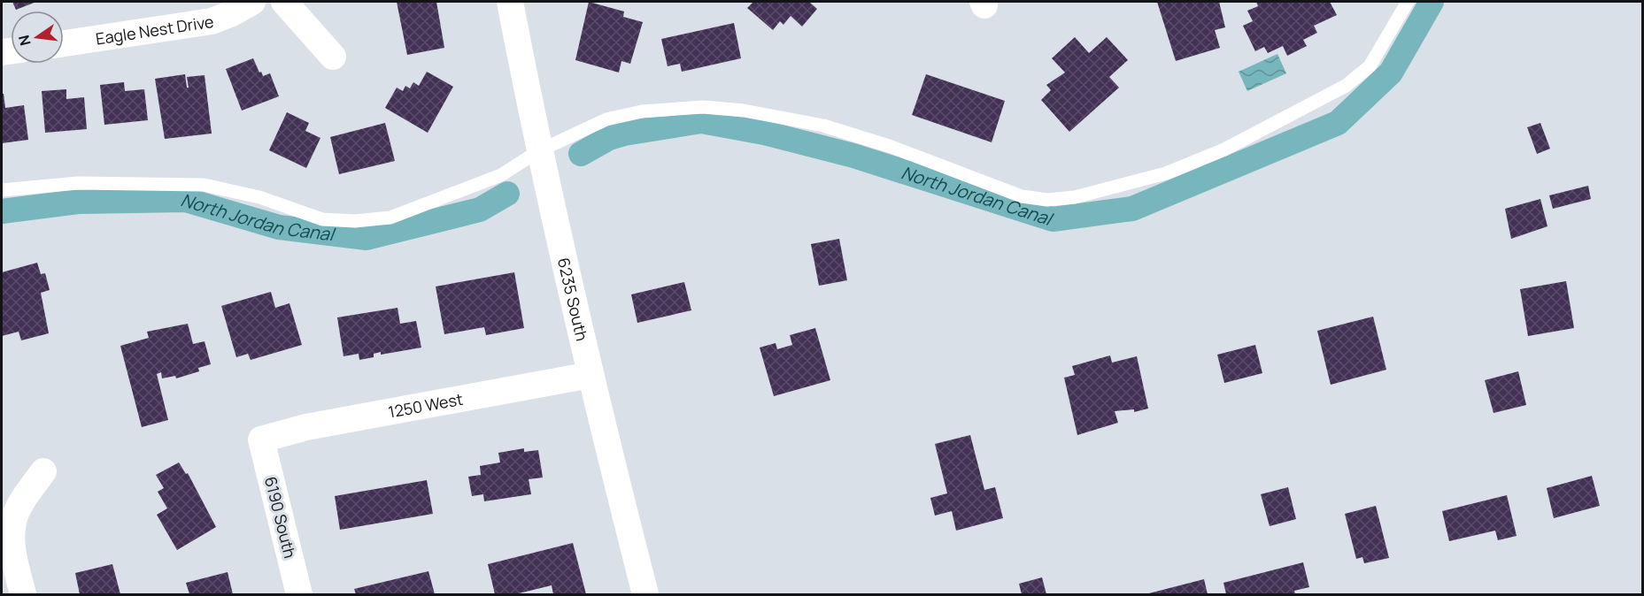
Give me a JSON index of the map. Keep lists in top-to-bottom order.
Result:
{
  "streets": {
    "street": [
      "Eagle Nest Drive",
      "6235 South",
      "1250 West",
      "6190 South"
    ]
  },
  "crossings": [
    ["6235 South", "1250 West"],
    ["1250 West", "6190 South"]
  ],
  "water": ["North Jordan Canal"],
  "north": "left"
}
